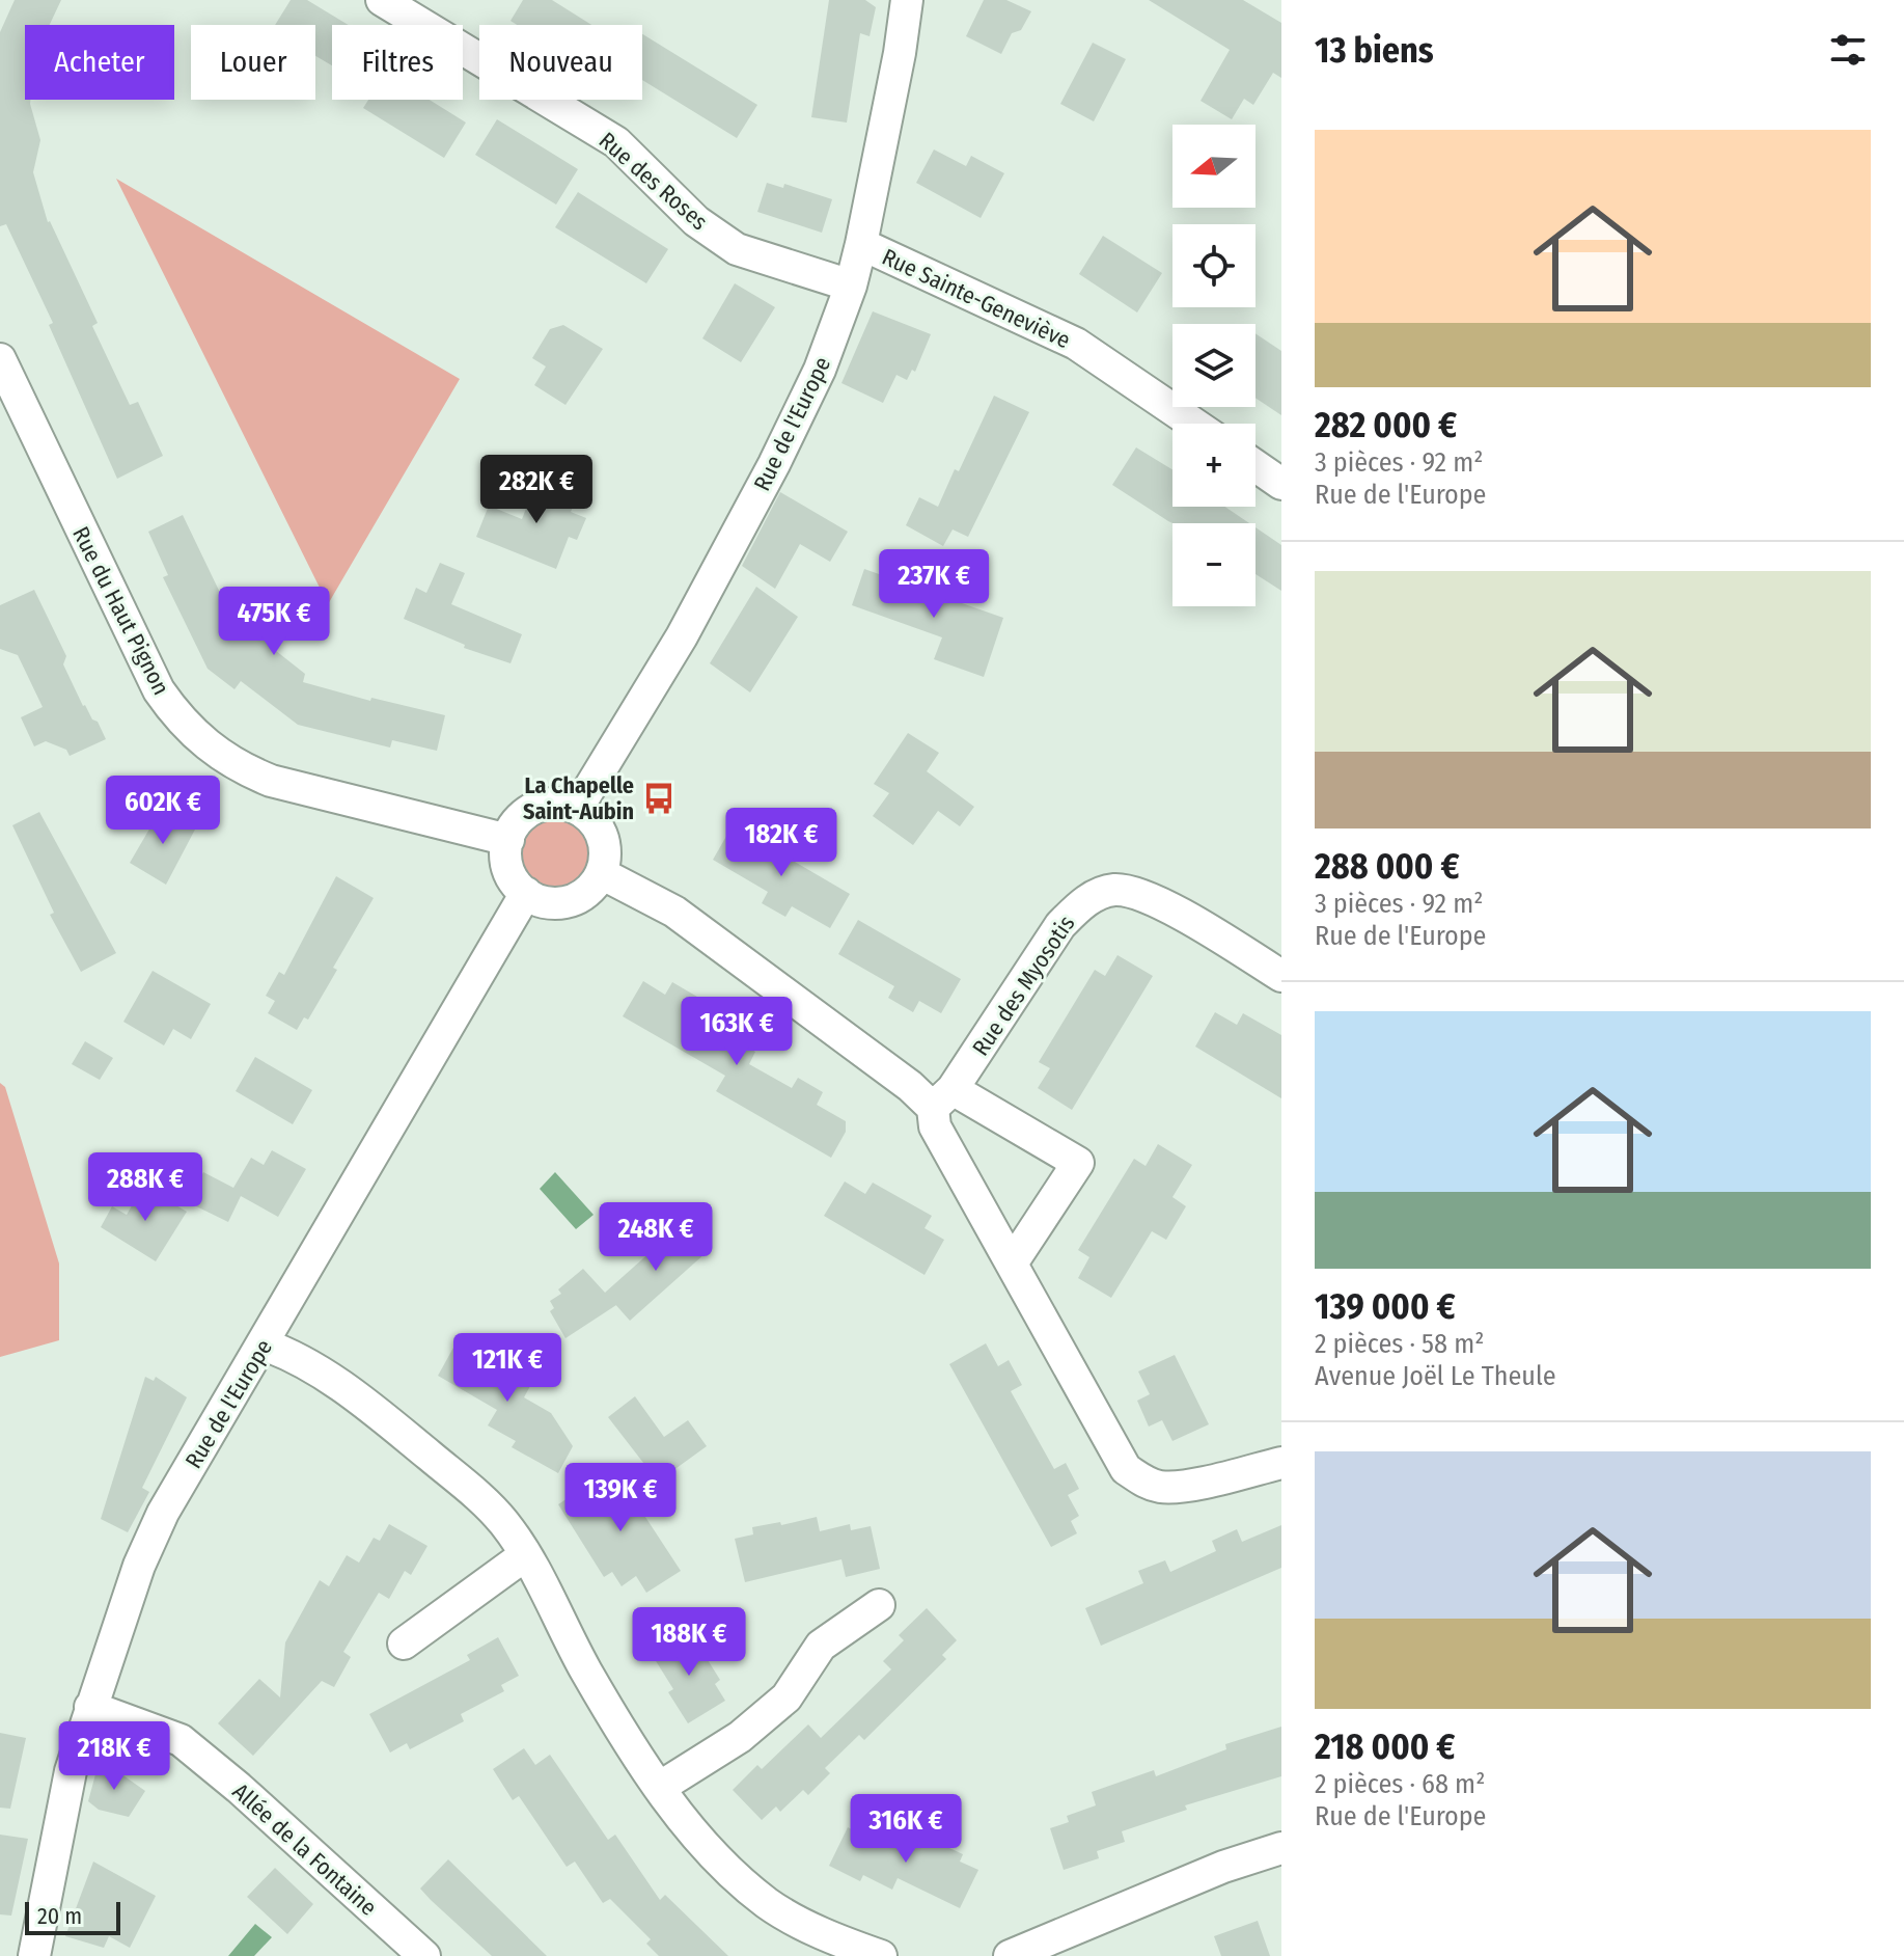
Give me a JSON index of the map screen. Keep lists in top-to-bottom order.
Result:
{
  "streets": {
    "street": [
      "Rue des Roses",
      "Rue Sainte-Geneviève",
      "Rue de l'Europe",
      "Rue du Haut Pignon",
      "Rue des Myosotis",
      "Allée de la Fontaine"
    ]
  },
  "crossings": [
    ["Rue des Roses", "Rue de l'Europe"],
    ["Rue Sainte-Geneviève", "Rue de l'Europe"],
    ["Rue de l'Europe", "Rue du Haut Pignon"],
    ["Rue de l'Europe", "Allée de la Fontaine"]
  ],
  "places": {
    "bus stop": ["La Chapelle Saint-Aubin"]
  },
  "scale_bar": "20 m",
  "north": "left",
  "page": {
    "heading": "13 biens",
    "chip": [
      "Acheter",
      "Louer",
      "Filtres",
      "Nouveau"
    ],
    "list": [
      {
        "name": "282 000 €",
        "note": "3 pièces · 92 m² · Rue de l'Europe"
      },
      {
        "name": "288 000 €",
        "note": "3 pièces · 92 m² · Rue de l'Europe"
      },
      {
        "name": "139 000 €",
        "note": "2 pièces · 58 m² · Avenue Joël Le Theule"
      },
      {
        "name": "218 000 €",
        "note": "2 pièces · 68 m² · Rue de l'Europe"
      }
    ],
    "map_buttons": ["+", "−"],
    "price": [
      "282K €",
      "237K €",
      "475K €",
      "602K €",
      "182K €",
      "163K €",
      "288K €",
      "248K €",
      "121K €",
      "139K €",
      "188K €",
      "218K €",
      "316K €"
    ],
    "scale": "20 m"
  }
}
